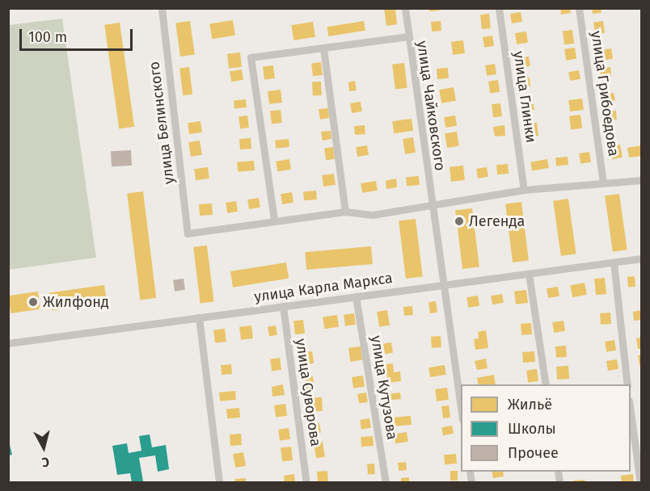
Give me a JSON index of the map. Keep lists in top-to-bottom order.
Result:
{
  "streets": {
    "street": [
      "улица Грибоедова",
      "улица Глинки",
      "улица Чайковского",
      "улица Белинского",
      "улица Карла Маркса",
      "улица Кутузова",
      "улица Суворова"
    ]
  },
  "crossings": [
    ["улица Чайковского", "улица Карла Маркса"],
    ["улица Карла Маркса", "улица Кутузова"],
    ["улица Карла Маркса", "улица Суворова"]
  ],
  "places": ["Легенда", "Жилфонд"],
  "legend": ["Жильё", "Школы", "Прочее"],
  "scale_bar": "100 m",
  "north": "bottom"
}
